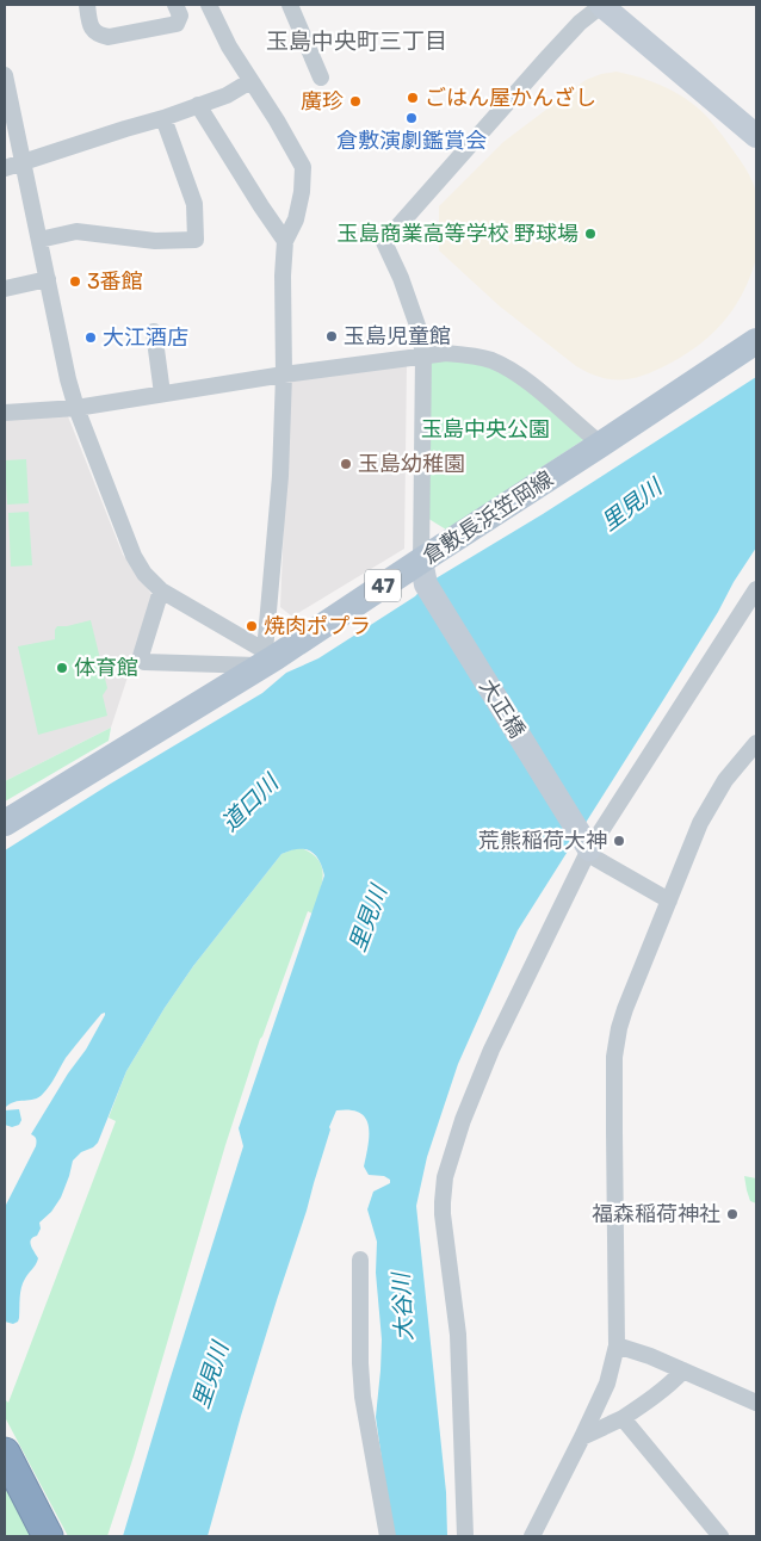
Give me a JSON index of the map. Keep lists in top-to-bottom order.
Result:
{
  "streets": {
    "main road": ["倉敷長浜笠岡線", "47"],
    "street": ["大正橋"]
  },
  "crossings": [
    ["倉敷長浜笠岡線", "大正橋"]
  ],
  "districts": ["玉島中央町三丁目"],
  "water": ["里見川", "道口川", "大谷川"],
  "parks": ["玉島中央公園"],
  "places": [
    "ごはん屋かんざし",
    "廣珍",
    "倉敷演劇鑑賞会",
    "玉島商業高等学校 野球場",
    "3番館",
    "玉島児童館",
    "大江酒店",
    "玉島幼稚園",
    "焼肉ポプラ",
    "体育館",
    "荒熊稲荷大神",
    "福森稲荷神社"
  ]
}
